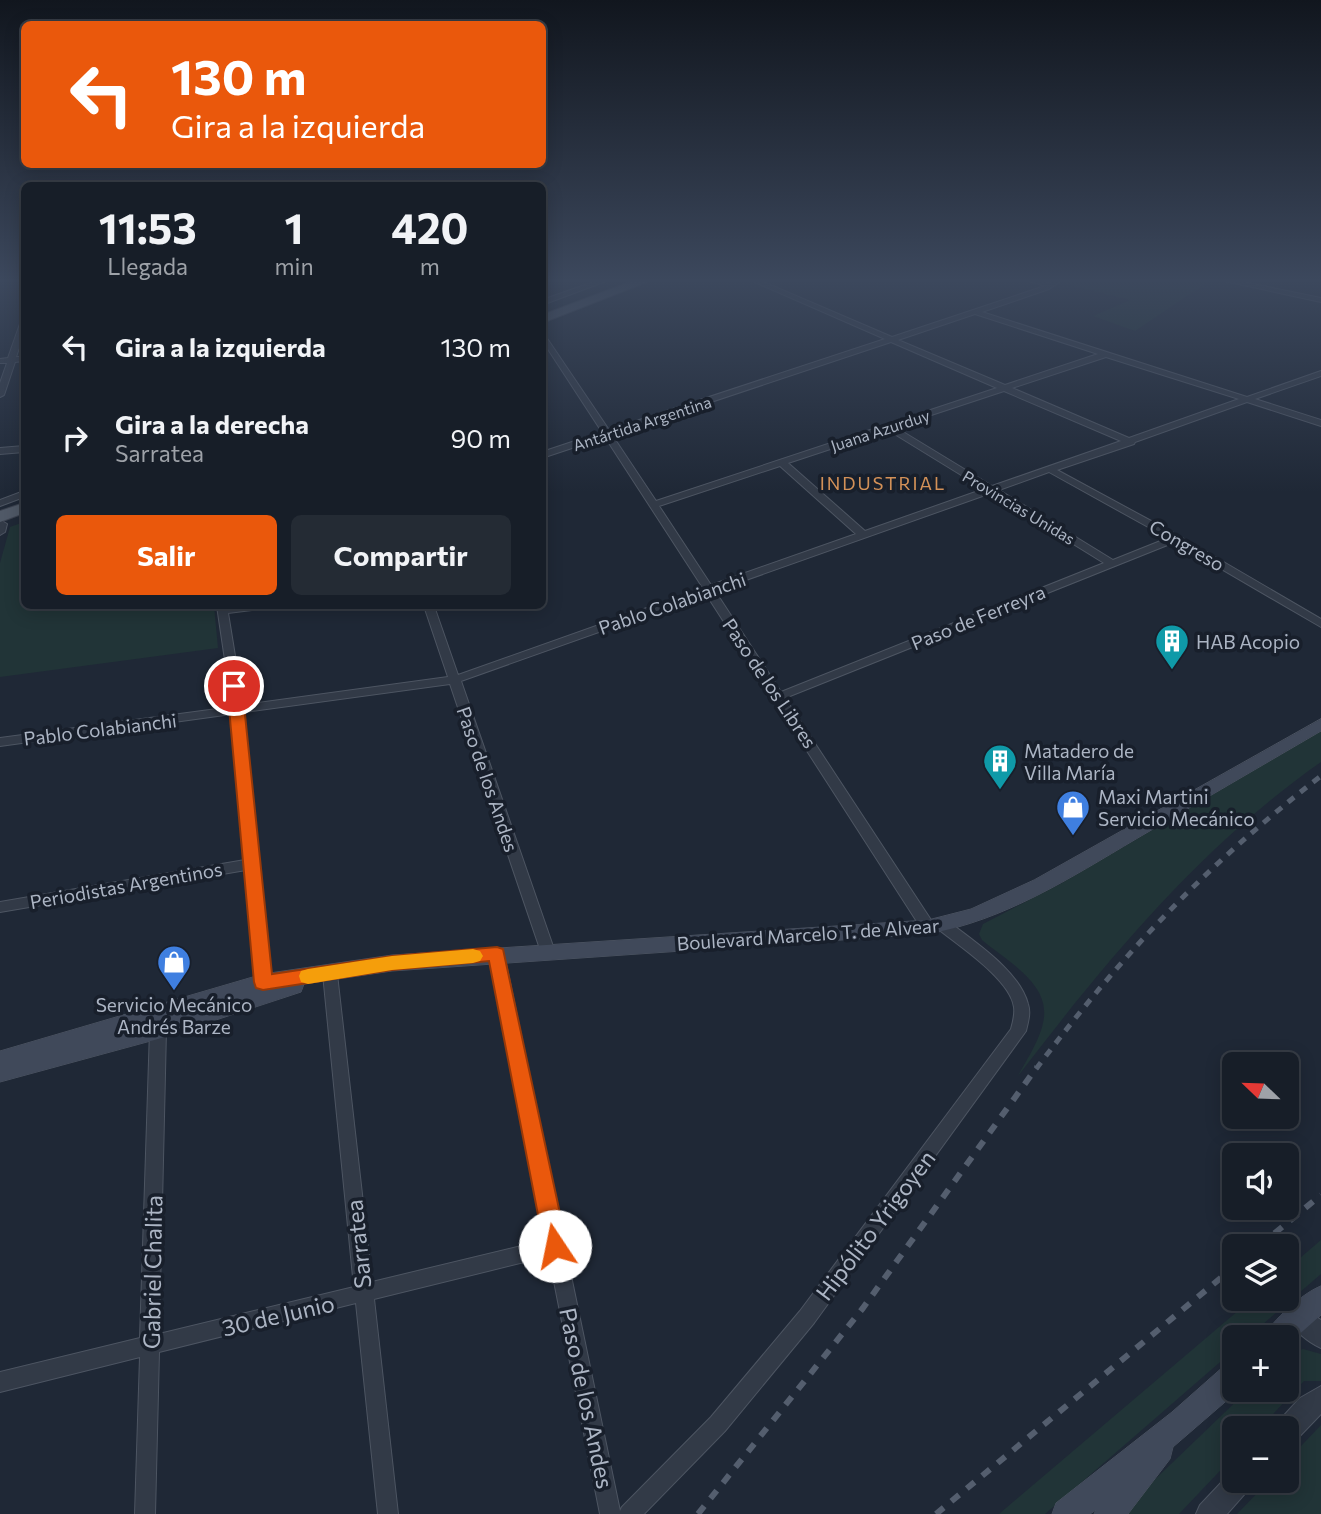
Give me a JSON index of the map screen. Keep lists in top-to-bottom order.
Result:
{
  "streets": {
    "main road": ["Boulevard Marcelo T. de Alvear"],
    "street": [
      "Antártida Argentina",
      "Juana Azurduy",
      "Provincias Unidas",
      "Congreso",
      "Pablo Colabianchi",
      "Paso de Ferreyra",
      "Paso de los Libres",
      "Paso de los Andes",
      "Periodistas Argentinos",
      "Hipólito Yrigoyen",
      "Sarratea",
      "Gabriel Chalita",
      "30 de Junio"
    ]
  },
  "crossings": [
    ["Antártida Argentina", "Paso de los Libres"],
    ["Juana Azurduy", "Provincias Unidas"],
    ["Juana Azurduy", "Paso de los Libres"],
    ["Provincias Unidas", "Pablo Colabianchi"],
    ["Provincias Unidas", "Paso de Ferreyra"],
    ["Congreso", "Pablo Colabianchi"],
    ["Congreso", "Paso de Ferreyra"],
    ["Pablo Colabianchi", "Paso de los Libres"],
    ["Pablo Colabianchi", "Paso de los Andes"],
    ["Paso de Ferreyra", "Paso de los Libres"],
    ["Paso de los Libres", "Boulevard Marcelo T. de Alvear"],
    ["Paso de los Libres", "Hipólito Yrigoyen"],
    ["Paso de los Andes", "Boulevard Marcelo T. de Alvear"],
    ["Paso de los Andes", "30 de Junio"],
    ["Boulevard Marcelo T. de Alvear", "Hipólito Yrigoyen"],
    ["Boulevard Marcelo T. de Alvear", "Sarratea"],
    ["Boulevard Marcelo T. de Alvear", "Gabriel Chalita"],
    ["Sarratea", "30 de Junio"],
    ["Gabriel Chalita", "30 de Junio"]
  ],
  "districts": ["INDUSTRIAL"],
  "places": {
    "building": ["HAB Acopio", "Matadero de Villa María"],
    "shop": ["Maxi Martini Servicio Mecánico", "Servicio Mecánico Andrés Barze"]
  },
  "north": "top left",
  "page": {
    "turn": ["130 m", "Gira a la izquierda"],
    "eta": [
      "11:53",
      "Llegada",
      "1",
      "min",
      "420",
      "m"
    ],
    "list": [
      {
        "name": "Gira a la izquierda",
        "value": "130 m"
      },
      {
        "name": "Gira a la derecha",
        "note": "Sarratea",
        "value": "90 m"
      }
    ],
    "buttons": ["Salir", "Compartir"],
    "map_buttons": ["+", "−"]
  }
}
